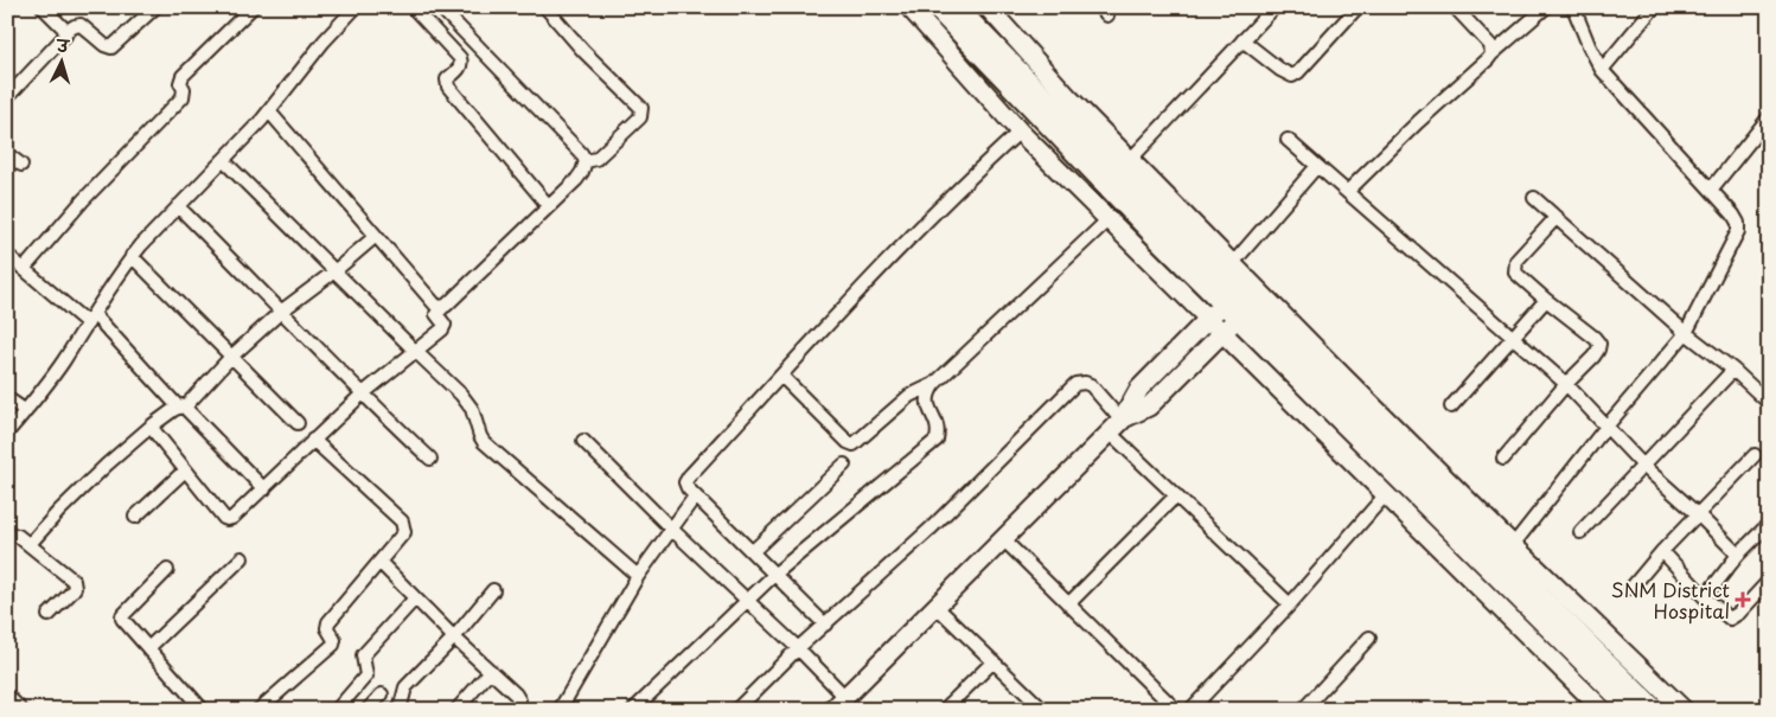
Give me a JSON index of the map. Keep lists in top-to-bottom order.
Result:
{
  "places": {
    "health": ["SNM District Hospital"]
  },
  "north": "top"
}
